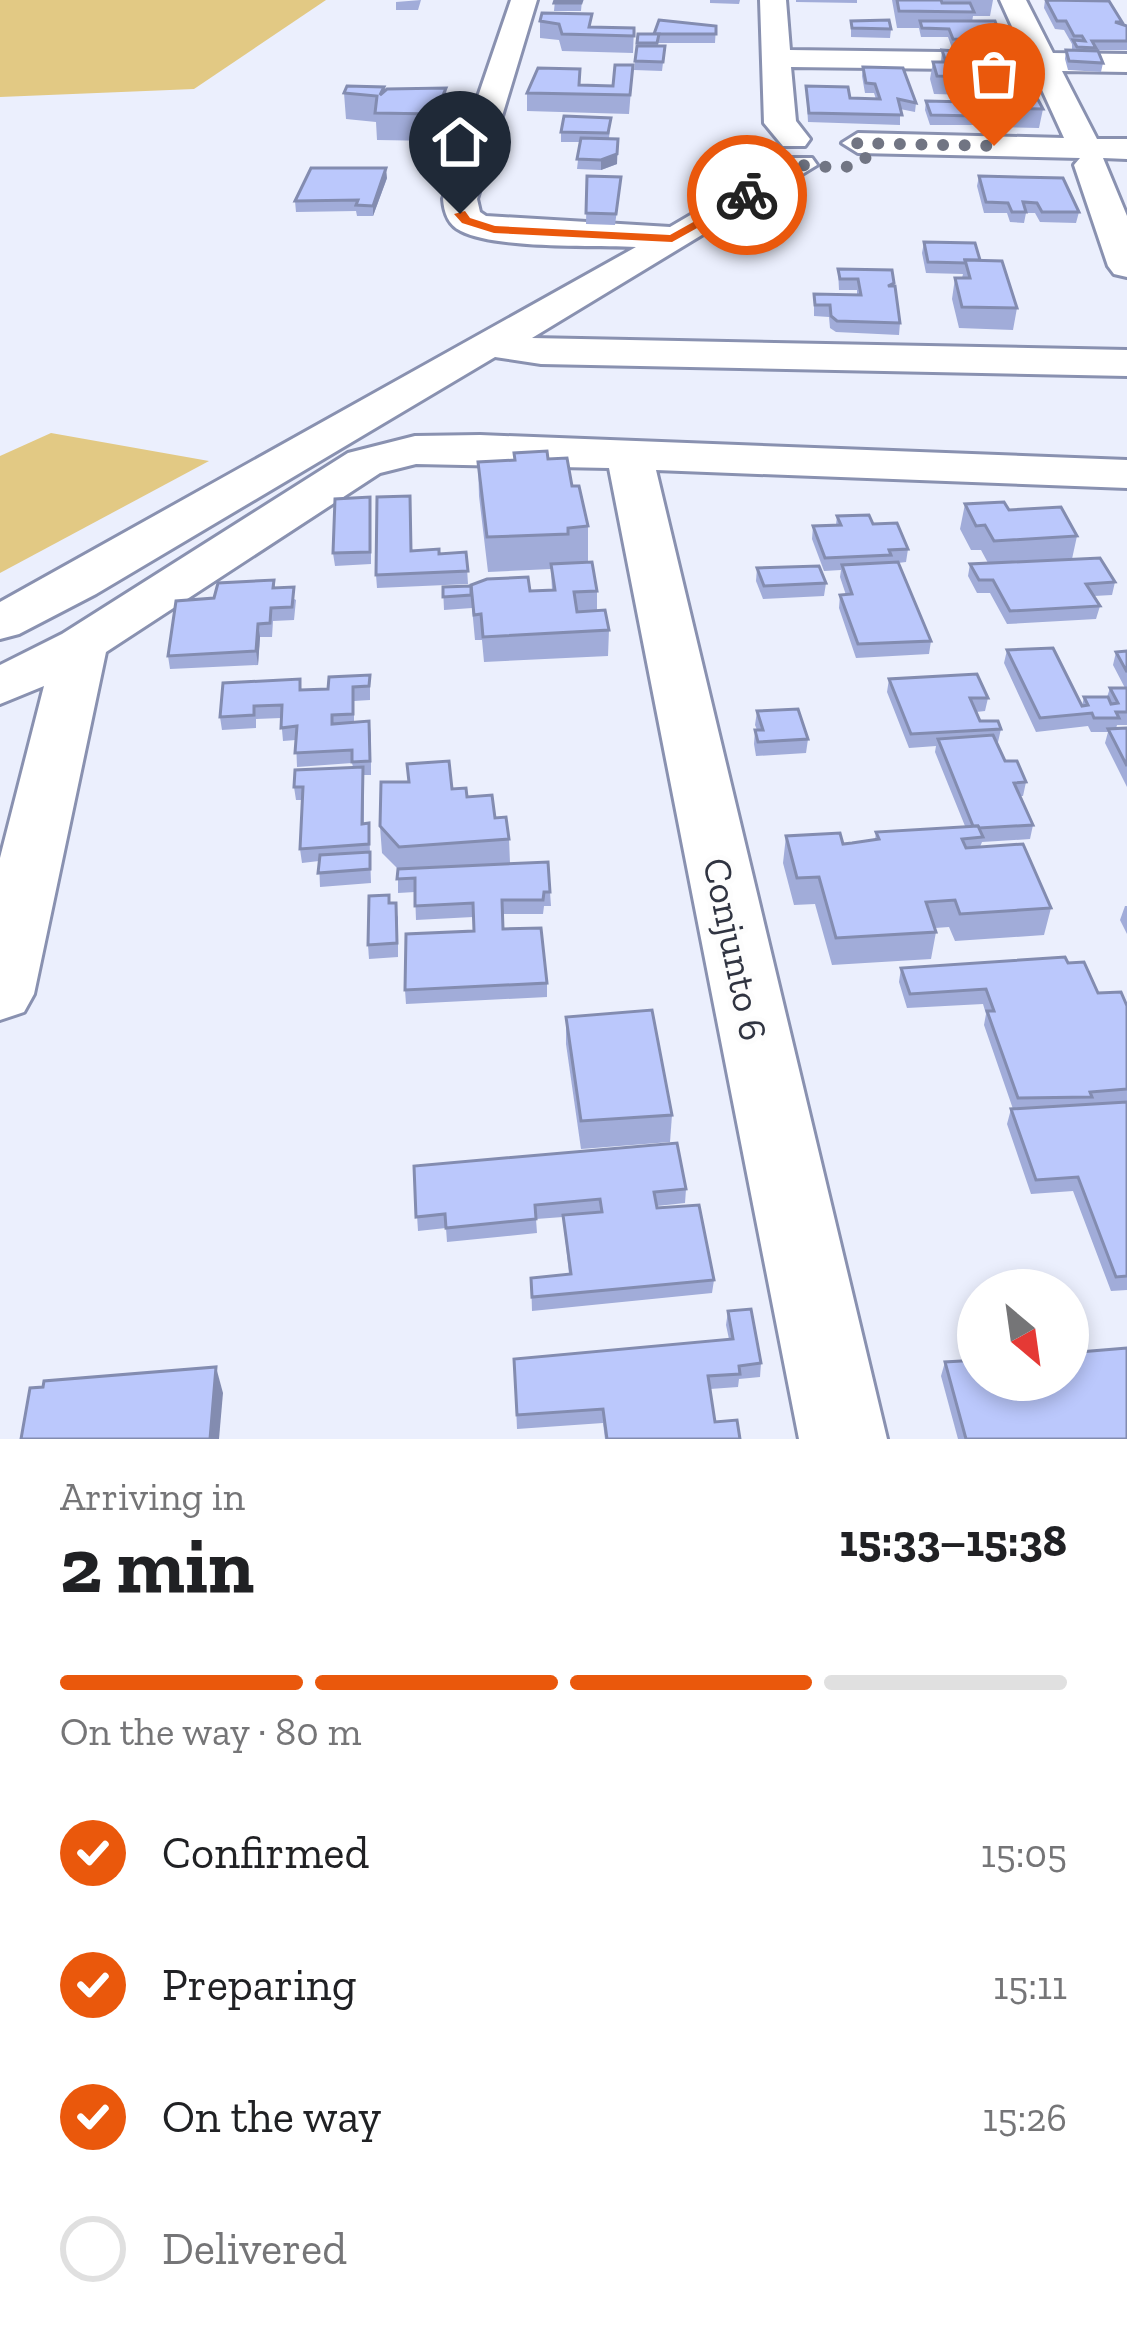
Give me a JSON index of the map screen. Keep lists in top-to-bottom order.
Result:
{
  "streets": {
    "street": ["Conjunto 6"]
  },
  "north": "bottom right",
  "page": {
    "heading": ["2 min", "Arriving in", "15:33–15:38"],
    "bar": "On the way · 80 m",
    "list": [
      ["Confirmed", "15:05"],
      ["Preparing", "15:11"],
      ["On the way", "15:26"],
      "Delivered"
    ]
  }
}
